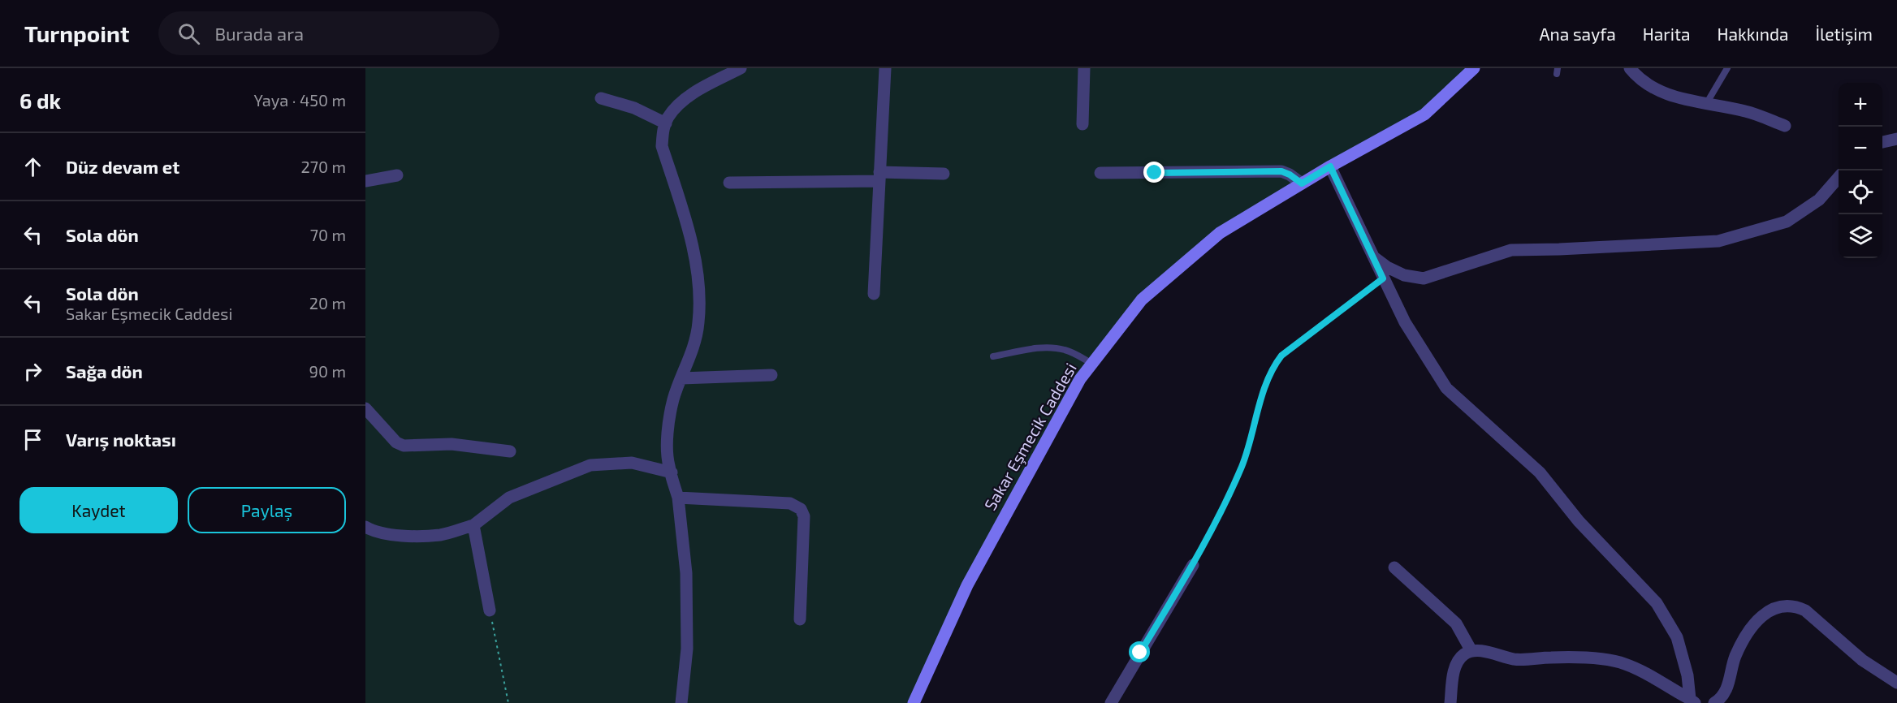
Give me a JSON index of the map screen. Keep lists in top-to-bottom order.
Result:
{
  "streets": {
    "street": ["Sakar Eşmecik Caddesi"]
  },
  "page": {
    "header": "Turnpoint",
    "search": "Burada ara",
    "nav": [
      "Ana sayfa",
      "Harita",
      "Hakkında",
      "İletişim"
    ],
    "heading": ["6 dk", "Yaya · 450 m"],
    "map_buttons": ["+", "−"],
    "list": [
      ["Düz devam et", "270 m"],
      ["Sola dön", "70 m"],
      ["Sola dön", "Sakar Eşmecik Caddesi", "20 m"],
      ["Sağa dön", "90 m"],
      "Varış noktası"
    ],
    "buttons": ["Kaydet", "Paylaş"]
  }
}
